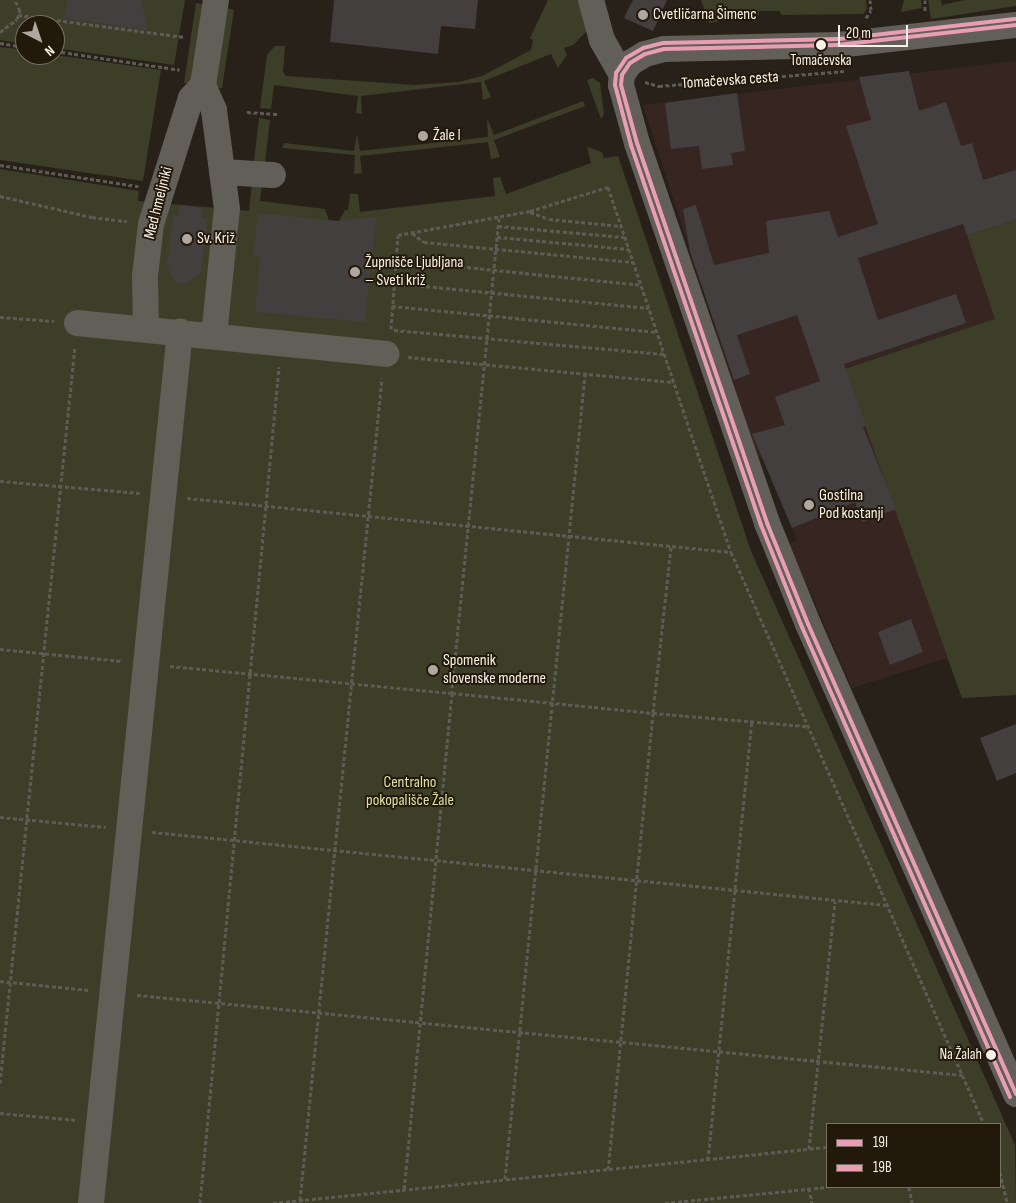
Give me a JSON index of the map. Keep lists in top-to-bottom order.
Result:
{
  "streets": {
    "street": ["Tomačevska cesta", "Med hmeljniki"]
  },
  "parks": ["Centralno pokopališče Žale"],
  "places": [
    "Cvetličarna Šimenc",
    "Tomačevska",
    "Žale I",
    "Sv. Križ",
    "Župnišče Ljubljana – Sveti križ",
    "Gostilna Pod kostanji",
    "Spomenik slovenske moderne",
    "Na Žalah"
  ],
  "lines": ["transit line 19B", "transit line 19I"],
  "legend": ["19I", "19B"],
  "scale_bar": "20 m",
  "north": "bottom right"
}
